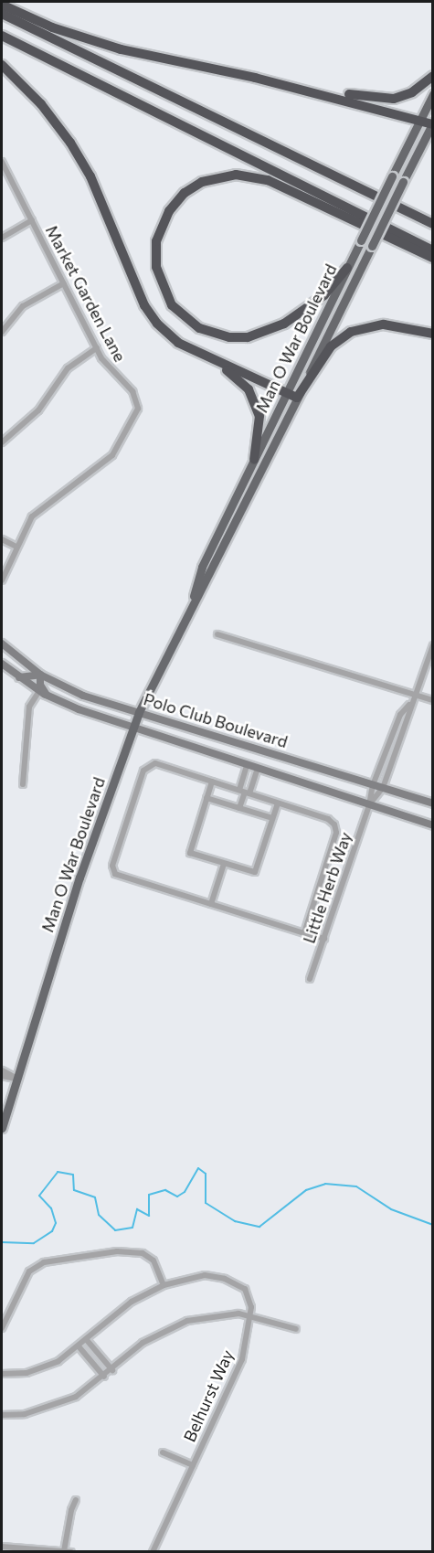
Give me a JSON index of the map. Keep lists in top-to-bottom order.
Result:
{
  "streets": {
    "main road": ["Man O War Boulevard"],
    "street": [
      "Market Garden Lane",
      "Polo Club Boulevard",
      "Little Herb Way",
      "Belhurst Way"
    ]
  },
  "crossings": [
    ["Man O War Boulevard", "Polo Club Boulevard"],
    ["Polo Club Boulevard", "Little Herb Way"]
  ]
}
